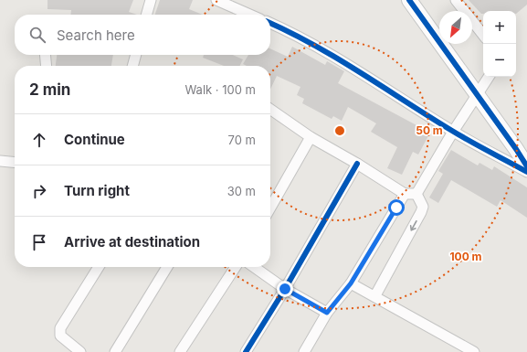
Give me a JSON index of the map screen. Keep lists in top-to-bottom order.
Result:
{
  "north": "bottom left",
  "page": {
    "map_buttons": ["+", "−"],
    "search": "Search here",
    "heading": ["2 min", "Walk · 100 m"],
    "list": [
      ["Continue", "70 m"],
      ["Turn right", "30 m"],
      "Arrive at destination"
    ]
  },
  "rings": ["50 m", "100 m"]
}
